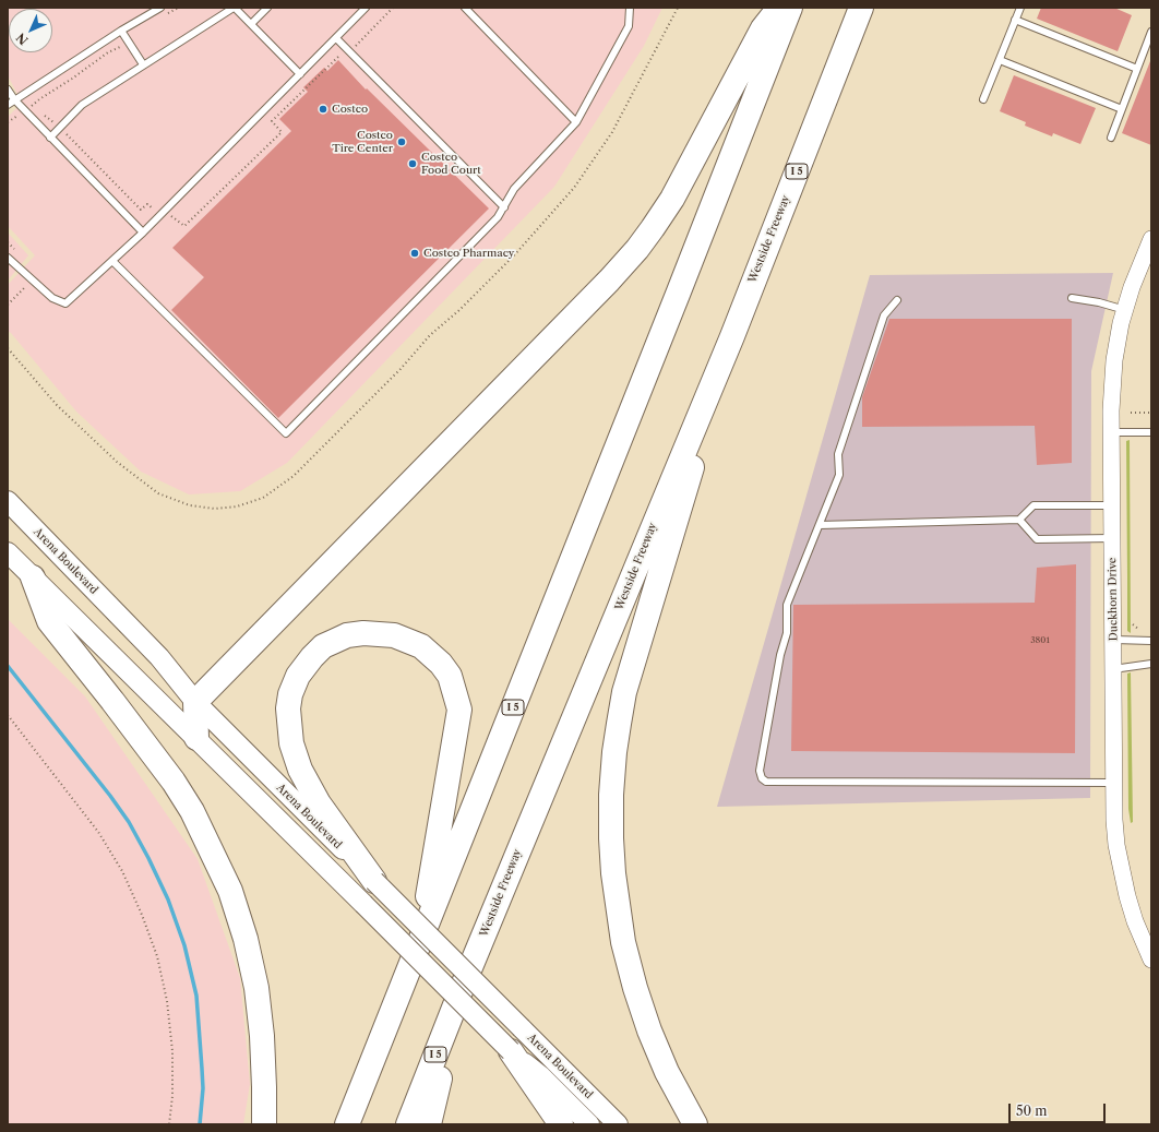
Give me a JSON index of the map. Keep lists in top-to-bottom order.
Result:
{
  "streets": {
    "highway": ["I 5", "Westside Freeway"],
    "main road": ["Arena Boulevard"],
    "street": ["Duckhorn Drive"]
  },
  "places": [
    "Costco",
    "Costco Tire Center",
    "Costco Food Court",
    "Costco Pharmacy"
  ],
  "house_numbers": ["3801"],
  "scale_bar": "50 m",
  "north": "bottom left"
}
